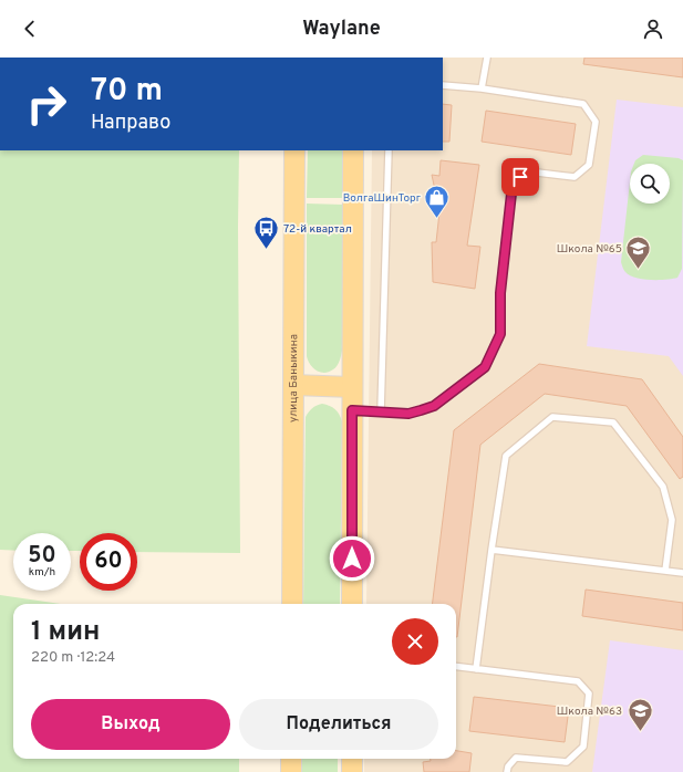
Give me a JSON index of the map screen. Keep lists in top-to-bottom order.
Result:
{
  "streets": {
    "main road": ["улица Баныкина"]
  },
  "places": {
    "shop": ["ВолгаШинТорг"],
    "bus stop": ["72-й квартал"],
    "school or university": ["Школа №65", "Школа №63"]
  },
  "page": {
    "header": "Waylane",
    "turn": ["70 m", "Направо"],
    "speed": "50 km/h",
    "limit": "60",
    "heading": ["1 мин", "220 m · 12:24"],
    "buttons": ["Выход", "Поделиться"]
  }
}
